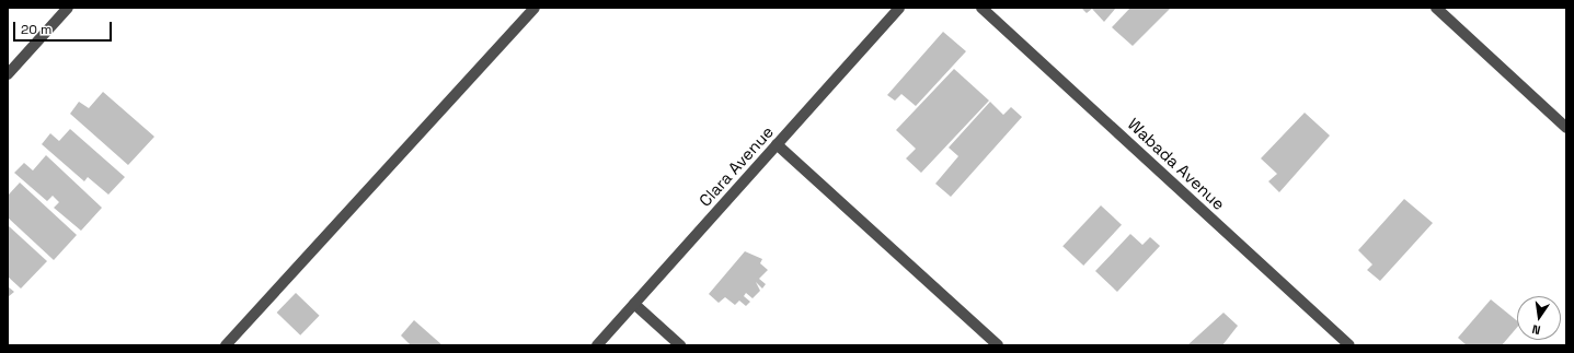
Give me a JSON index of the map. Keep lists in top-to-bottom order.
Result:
{
  "streets": {
    "street": ["Wabada Avenue", "Clara Avenue"]
  },
  "scale_bar": "20 m",
  "north": "bottom"
}
